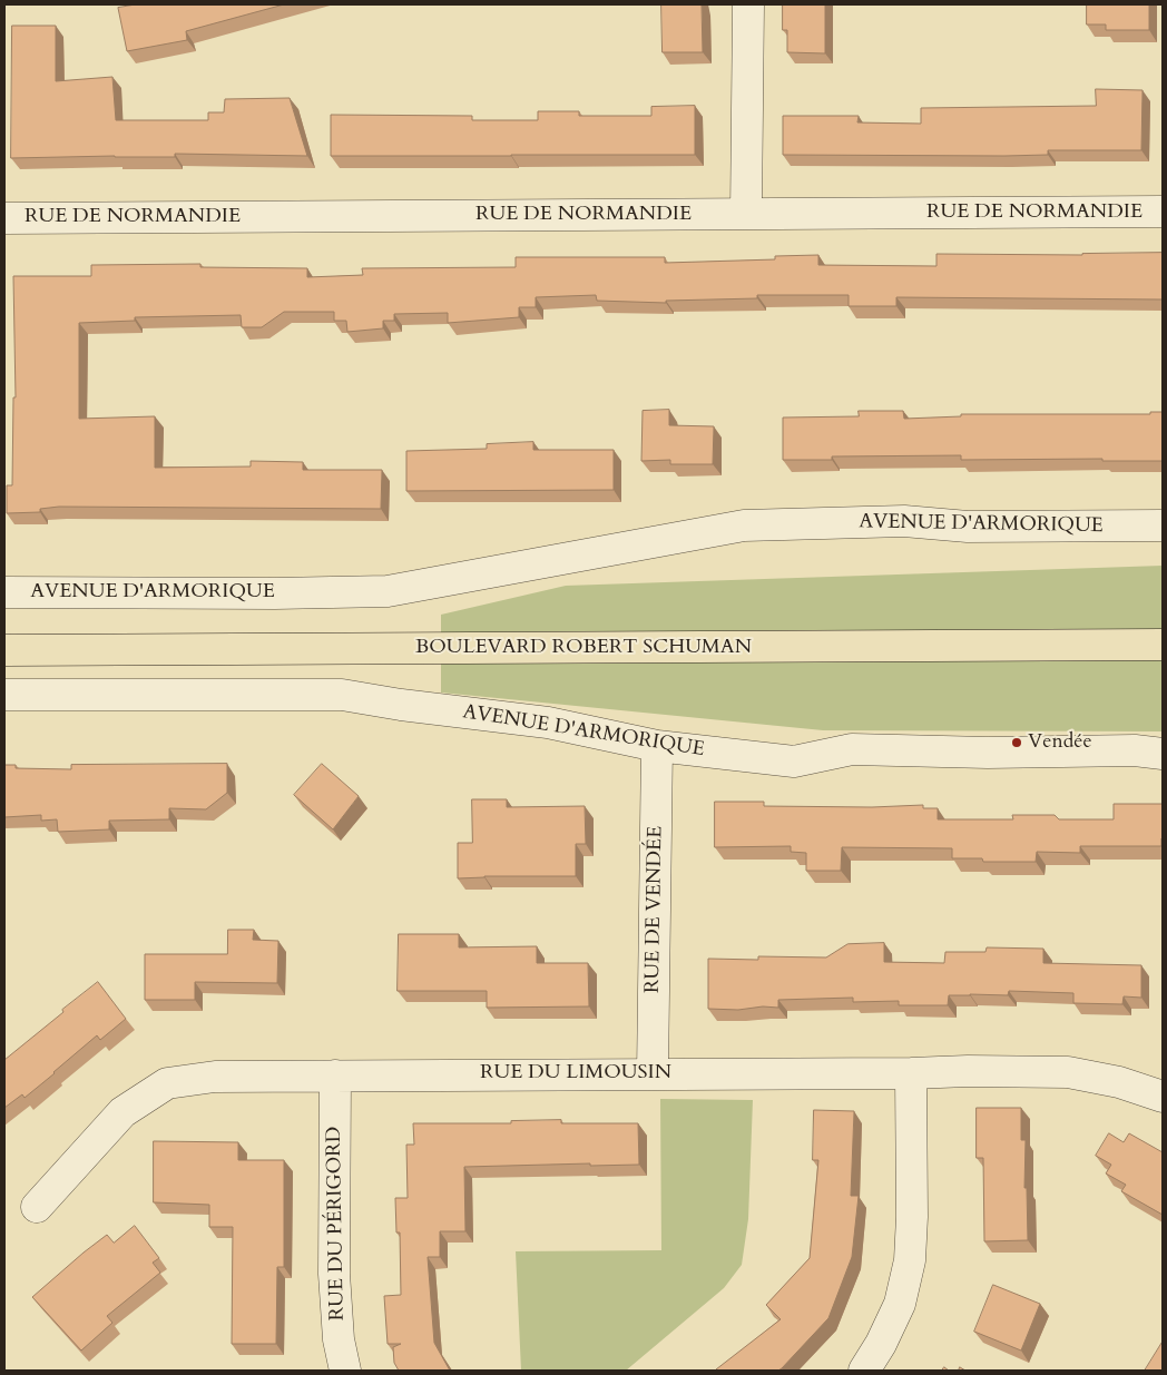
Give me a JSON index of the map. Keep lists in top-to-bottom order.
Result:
{
  "streets": {
    "main road": ["BOULEVARD ROBERT SCHUMAN"],
    "street": [
      "RUE DE NORMANDIE",
      "AVENUE D'ARMORIQUE",
      "RUE DE VENDÉE",
      "RUE DU LIMOUSIN",
      "RUE DU PÉRIGORD"
    ]
  },
  "crossings": [
    ["AVENUE D'ARMORIQUE", "RUE DE VENDÉE"],
    ["RUE DE VENDÉE", "RUE DU LIMOUSIN"],
    ["RUE DU LIMOUSIN", "RUE DU PÉRIGORD"]
  ],
  "places": ["Vendée"]
}
